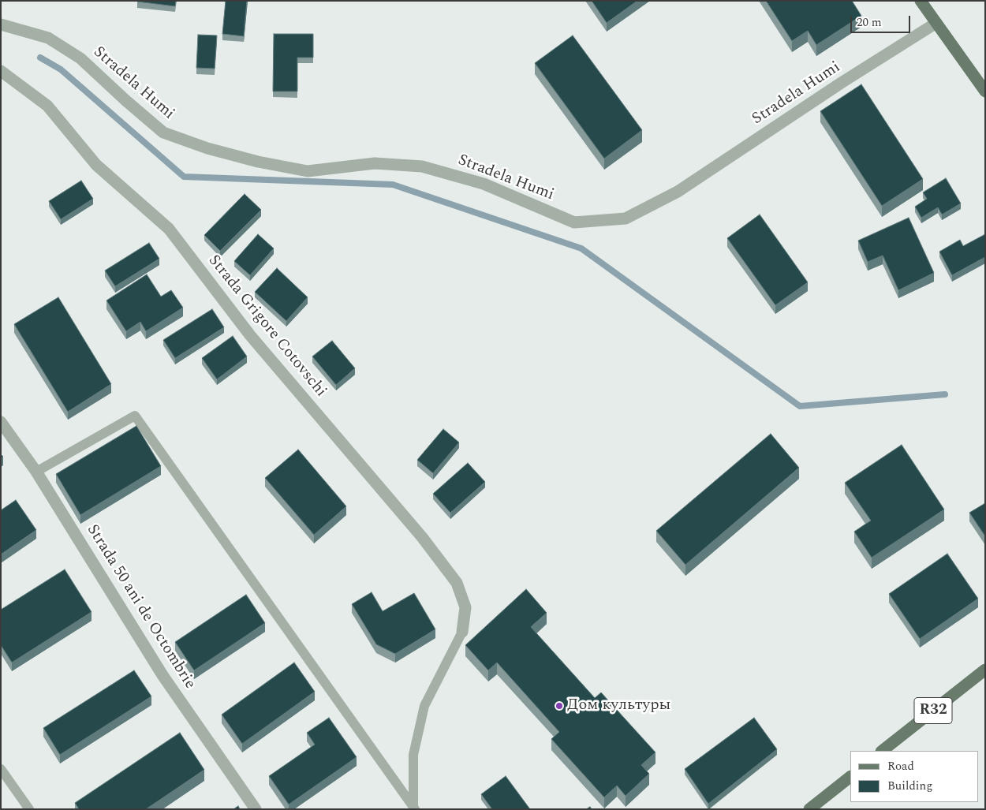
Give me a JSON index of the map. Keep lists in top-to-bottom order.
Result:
{
  "streets": {
    "main road": ["R32"],
    "street": ["Stradela Humi", "Strada Grigore Cotovschi", "Strada 50 ani de Octombrie"]
  },
  "places": ["Дом культуры"],
  "legend": ["Road", "Building"],
  "scale_bar": "20 m"
}
